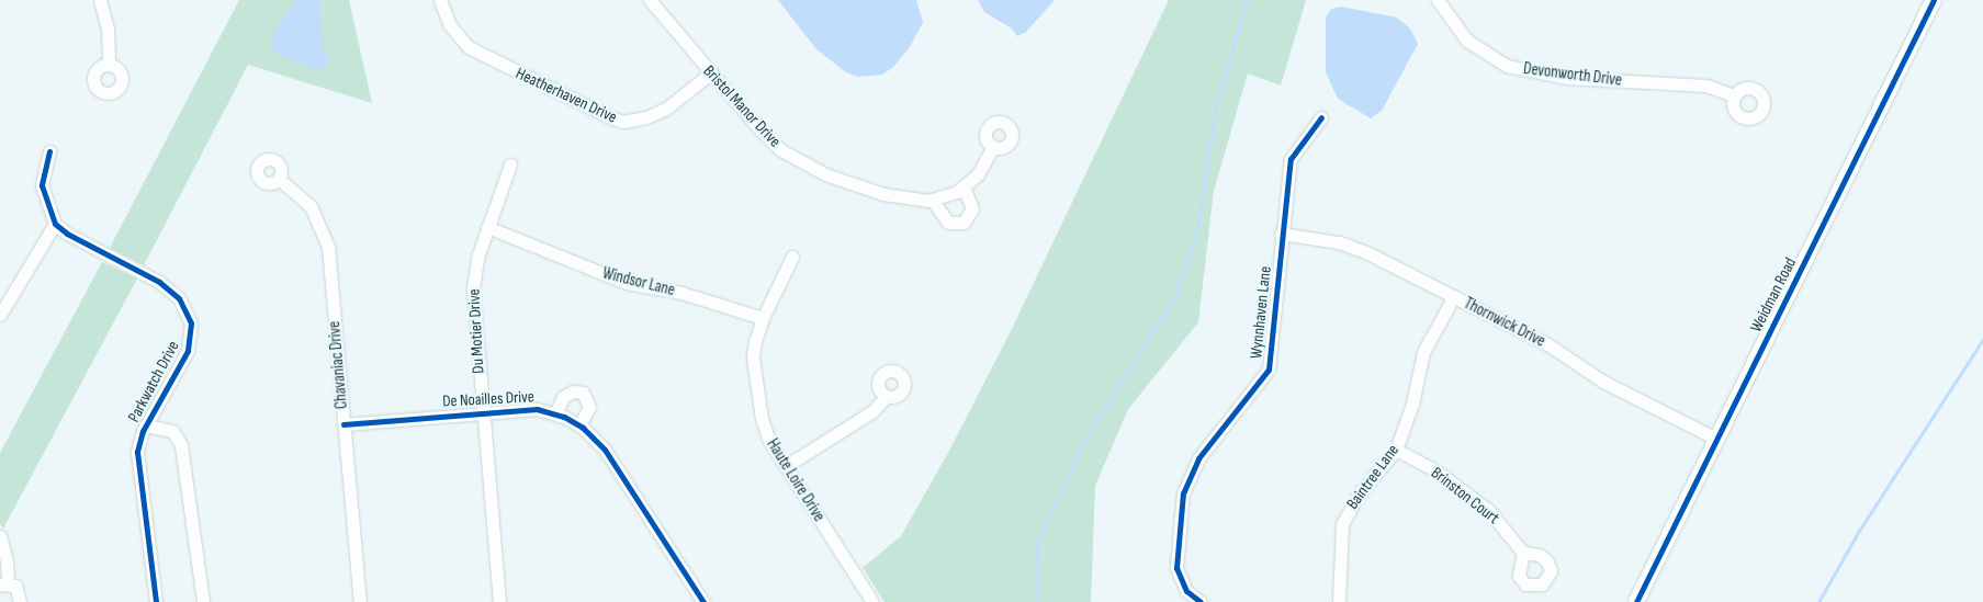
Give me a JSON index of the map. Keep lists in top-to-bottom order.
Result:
{
  "streets": {
    "street": [
      "Devonworth Drive",
      "Heatherhaven Drive",
      "Bristol Manor Drive",
      "Windsor Lane",
      "Weidman Road",
      "Wynnhaven Lane",
      "Thornwick Drive",
      "Du Motier Drive",
      "Chavaniac Drive",
      "Parkwatch Drive",
      "De Noailles Drive",
      "Baintree Lane",
      "Haute Loire Drive",
      "Brinston Court"
    ]
  },
  "crossings": [
    ["Heatherhaven Drive", "Bristol Manor Drive"],
    ["Windsor Lane", "Du Motier Drive"],
    ["Windsor Lane", "Haute Loire Drive"],
    ["Weidman Road", "Thornwick Drive"],
    ["Wynnhaven Lane", "Thornwick Drive"],
    ["Thornwick Drive", "Baintree Lane"],
    ["Du Motier Drive", "De Noailles Drive"],
    ["Chavaniac Drive", "De Noailles Drive"],
    ["Baintree Lane", "Brinston Court"]
  ]
}
